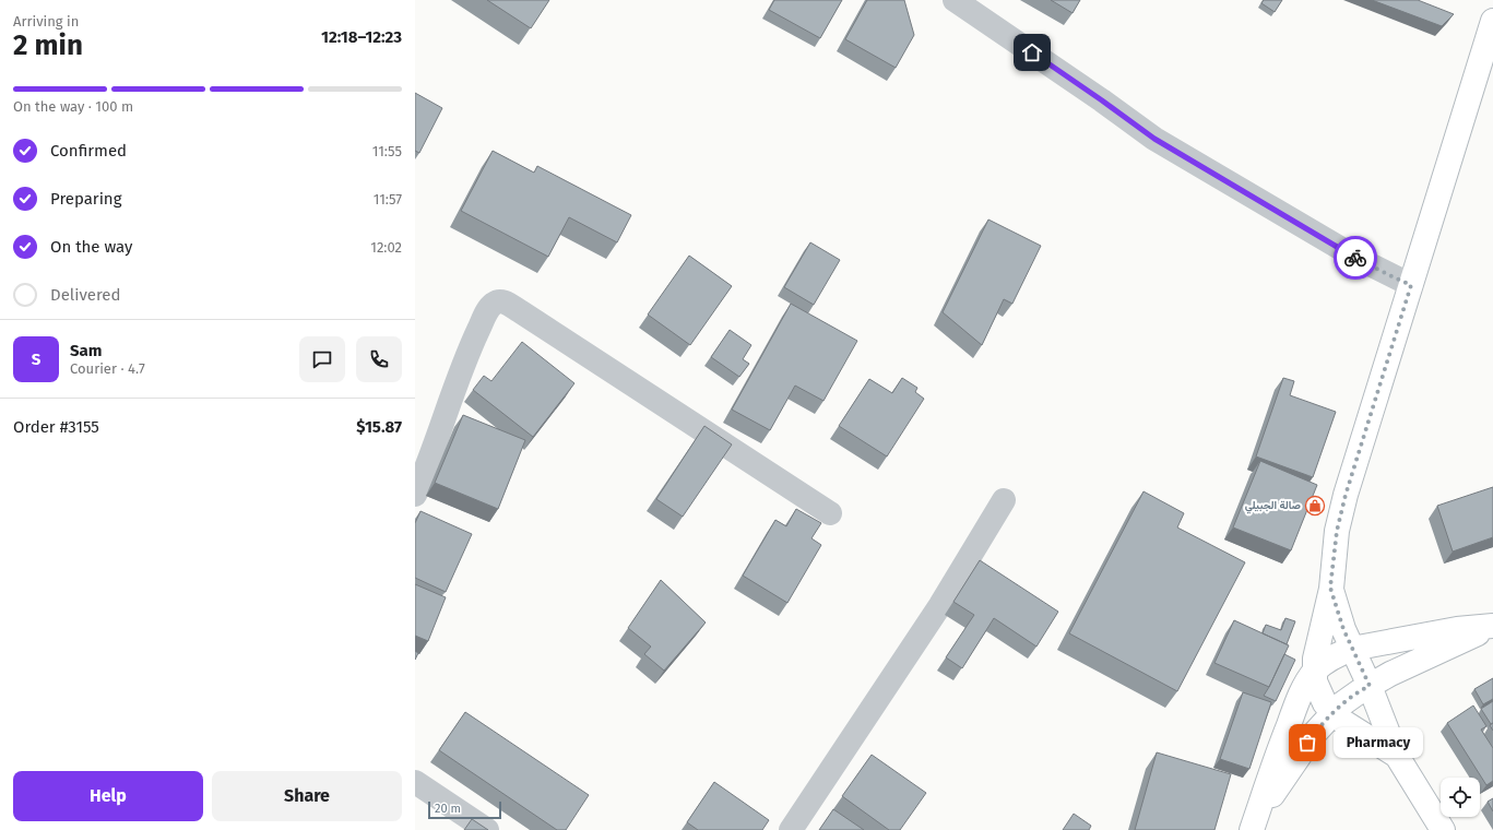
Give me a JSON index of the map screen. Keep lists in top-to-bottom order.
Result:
{
  "places": {
    "shop": ["صالة الجبيلي"],
    "other": ["Pharmacy"]
  },
  "scale_bar": "20 m",
  "page": {
    "heading": ["2 min", "Arriving in", "12:18–12:23"],
    "panel": [
      "Sam",
      "Courier · 4.7",
      "Order #3155",
      "$15.87"
    ],
    "bar": "On the way · 100 m",
    "list": [
      ["Confirmed", "11:55"],
      ["Preparing", "11:57"],
      ["On the way", "12:02"],
      "Delivered"
    ],
    "round": "S",
    "bubble": "Pharmacy",
    "buttons": ["Help", "Share"],
    "scale": "20 m"
  }
}
